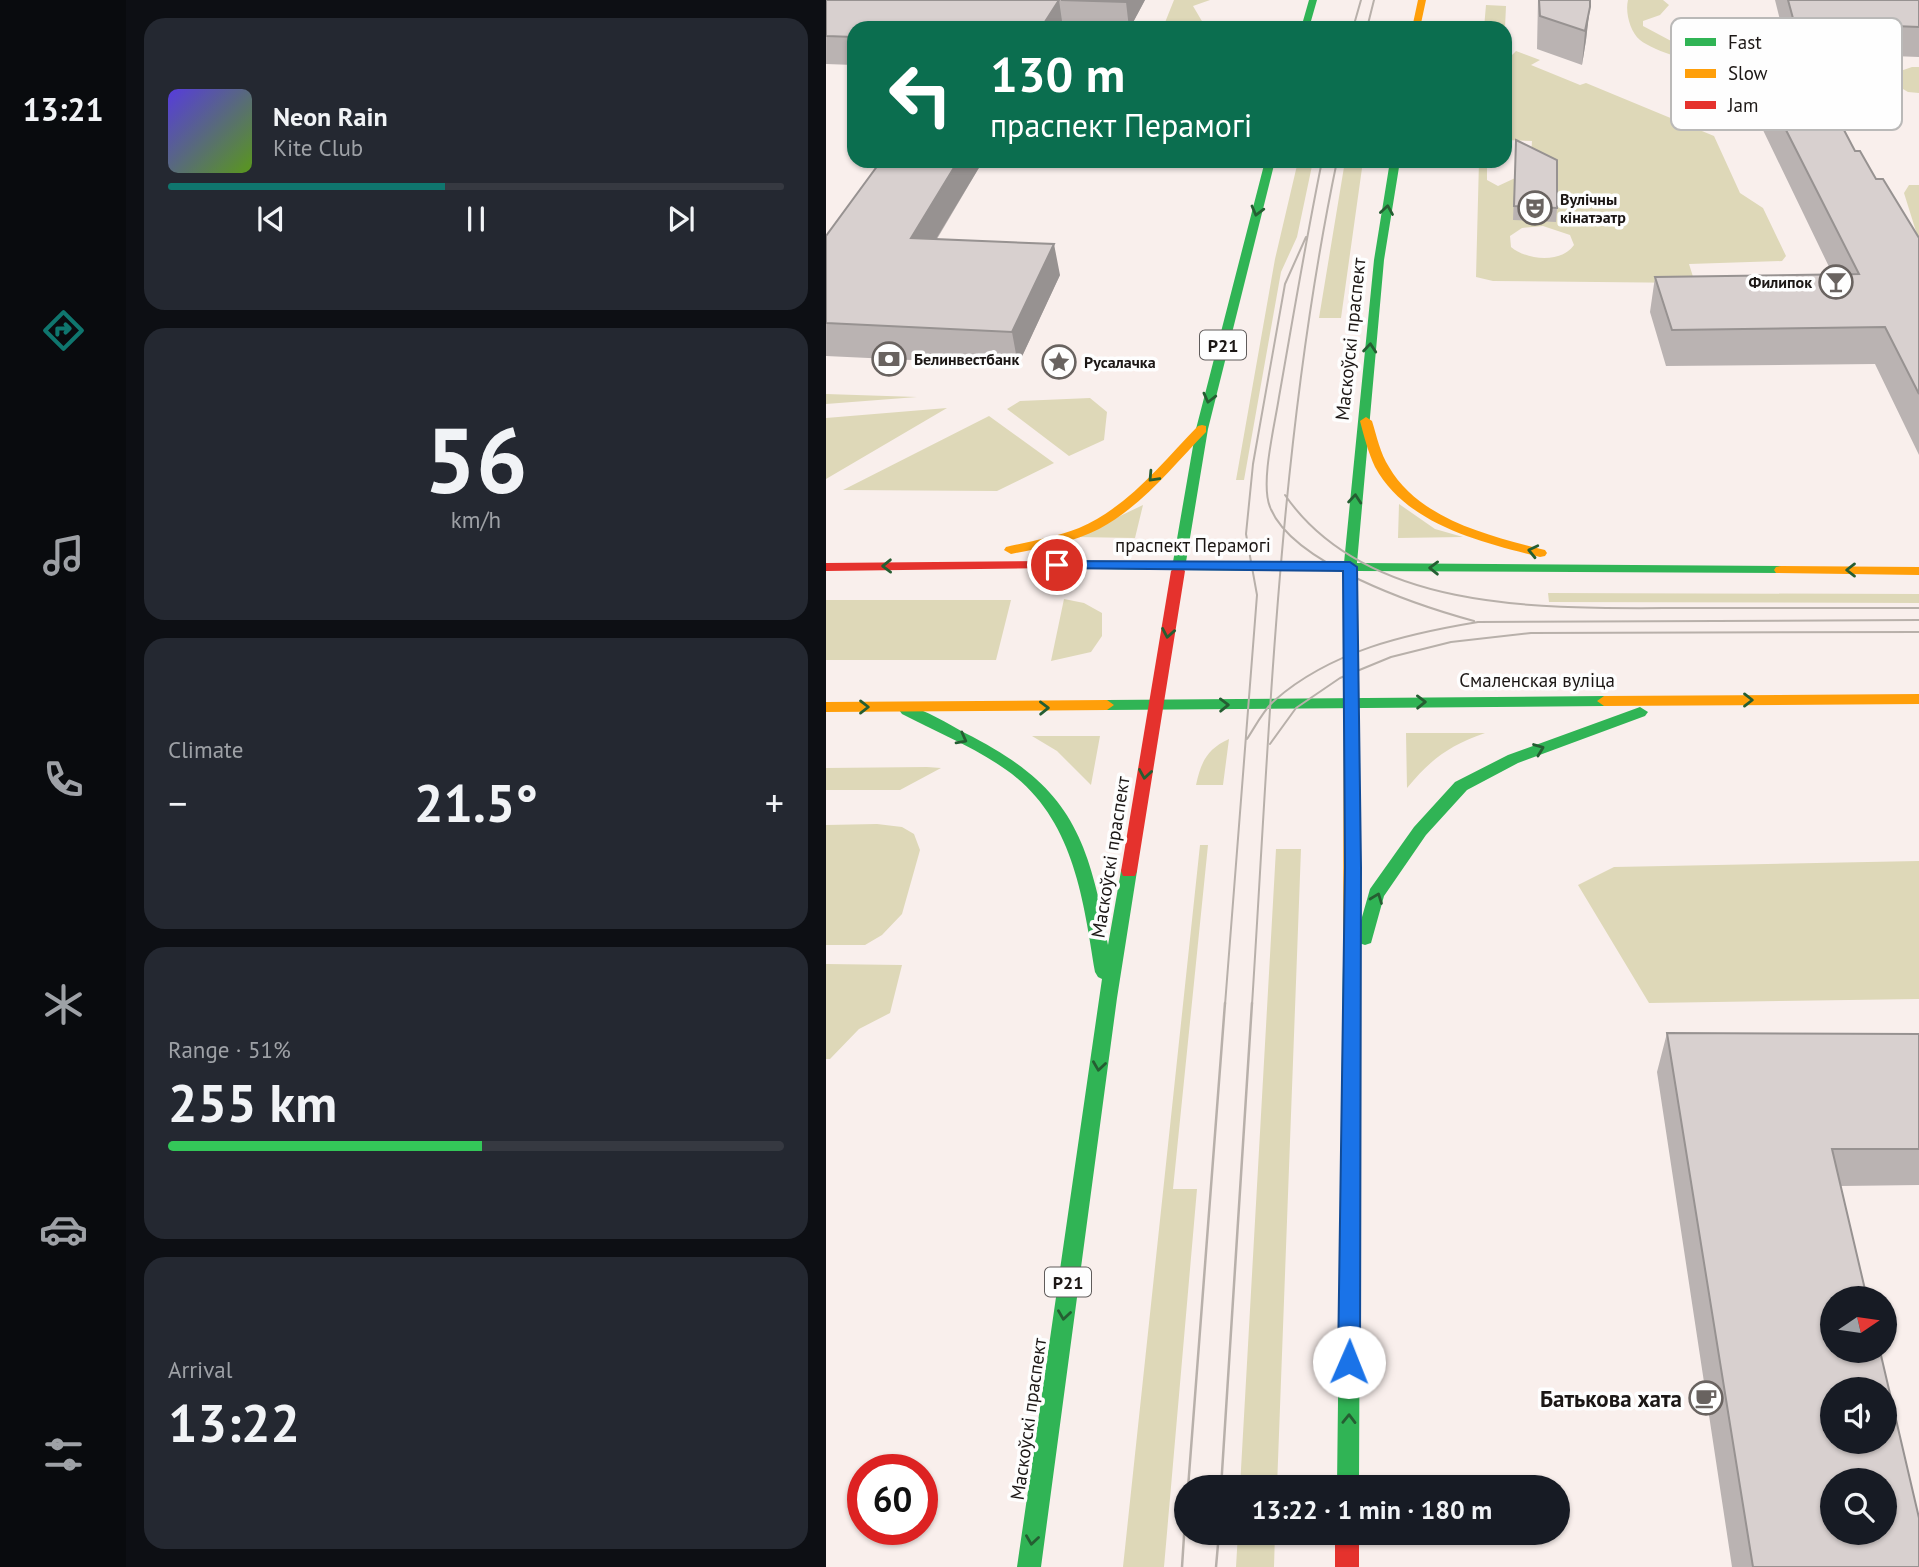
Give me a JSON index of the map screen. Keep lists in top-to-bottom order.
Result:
{
  "streets": {
    "main road": [
      "Маскоўскі праспект",
      "Р21",
      "праспект Перамогі",
      "Смаленская вуліца"
    ]
  },
  "crossings": [
    ["Маскоўскі праспект", "праспект Перамогі"],
    ["Маскоўскі праспект", "Смаленская вуліца"]
  ],
  "places": {
    "theatre": ["Вулічны кінатэатр"],
    "bar": ["Филипок"],
    "bank": ["Белинвестбанк"],
    "place": ["Русалачка"],
    "cafe": ["Батькова хата"]
  },
  "legend": ["Fast", "Slow", "Jam"],
  "north": "right",
  "page": {
    "tabs": "13:21",
    "turn": ["130 m", "праспект Перамогі"],
    "song": ["Neon Rain", "Kite Club"],
    "tile": [
      ["56", "km/h"],
      "Climate",
      ["Range · 51%", "255 km"],
      ["Arrival", "13:22"]
    ],
    "heat": ["−", "21.5°", "+"],
    "limit": "60",
    "trip": "13:22 · 1 min · 180 m"
  }
}
